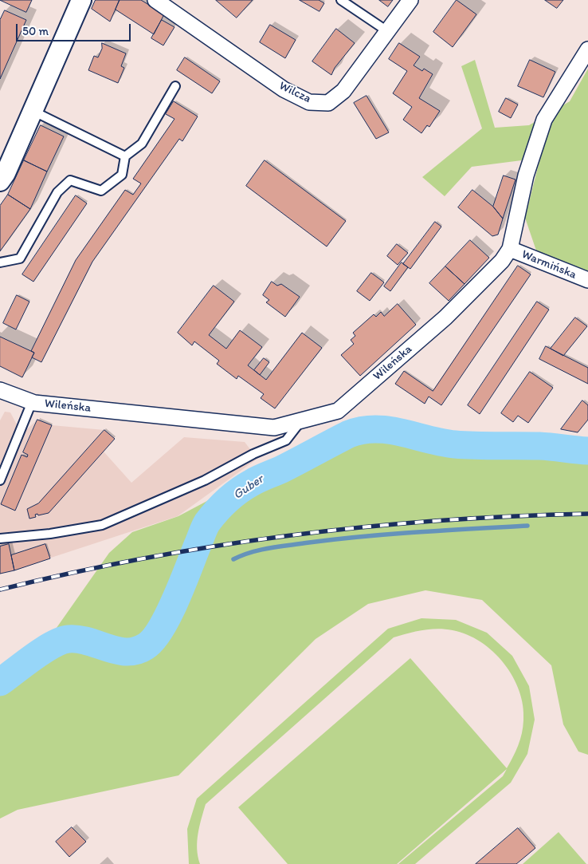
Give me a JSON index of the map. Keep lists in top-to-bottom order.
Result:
{
  "streets": {
    "street": ["Wilcza", "Warmińska", "Wileńska"]
  },
  "crossings": [
    ["Warmińska", "Wileńska"]
  ],
  "water": ["Guber"],
  "scale_bar": "50 m"
}
